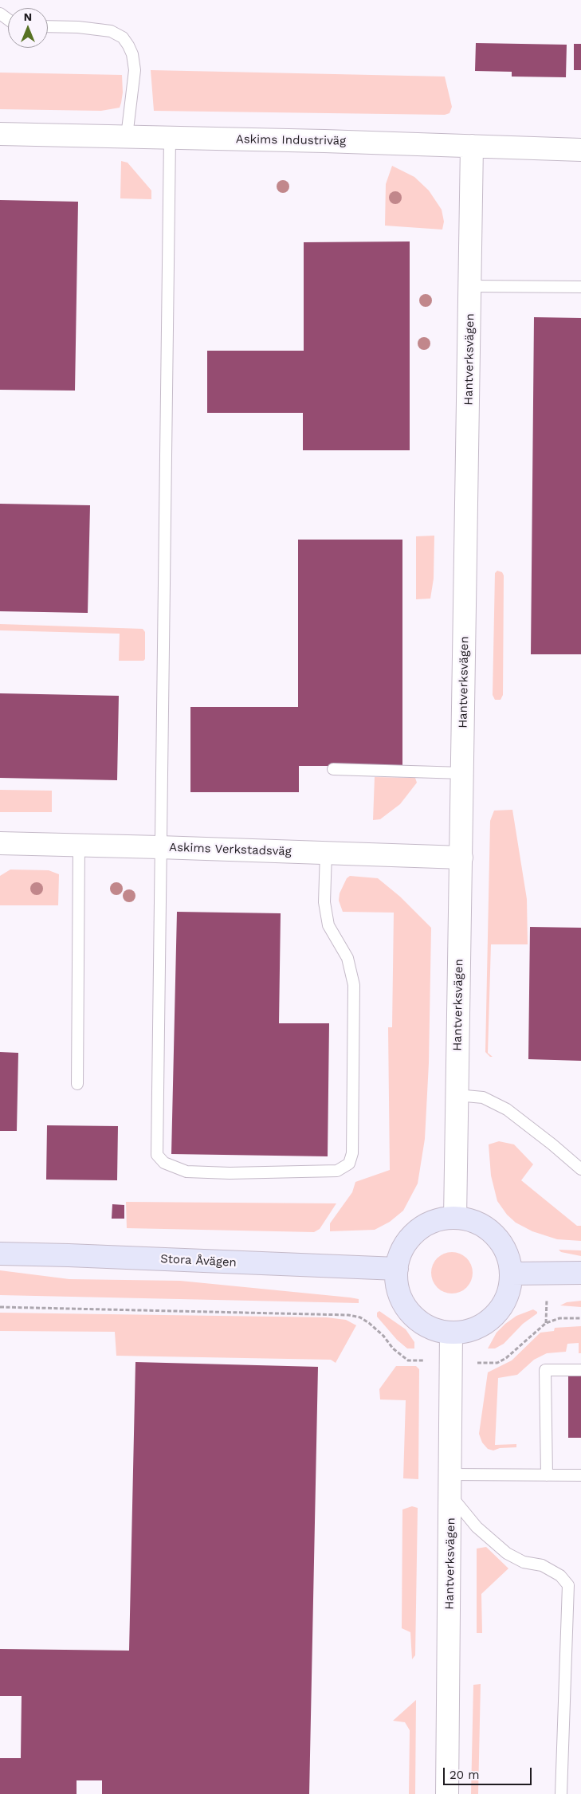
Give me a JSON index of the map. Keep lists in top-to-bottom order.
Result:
{
  "streets": {
    "street": [
      "Askims Industriväg",
      "Hantverksvägen",
      "Askims Verkstadsväg",
      "Stora Åvägen"
    ]
  },
  "crossings": [
    ["Askims Industriväg", "Hantverksvägen"],
    ["Hantverksvägen", "Askims Verkstadsväg"],
    ["Hantverksvägen", "Stora Åvägen"]
  ],
  "scale_bar": "20 m",
  "north": "top"
}
